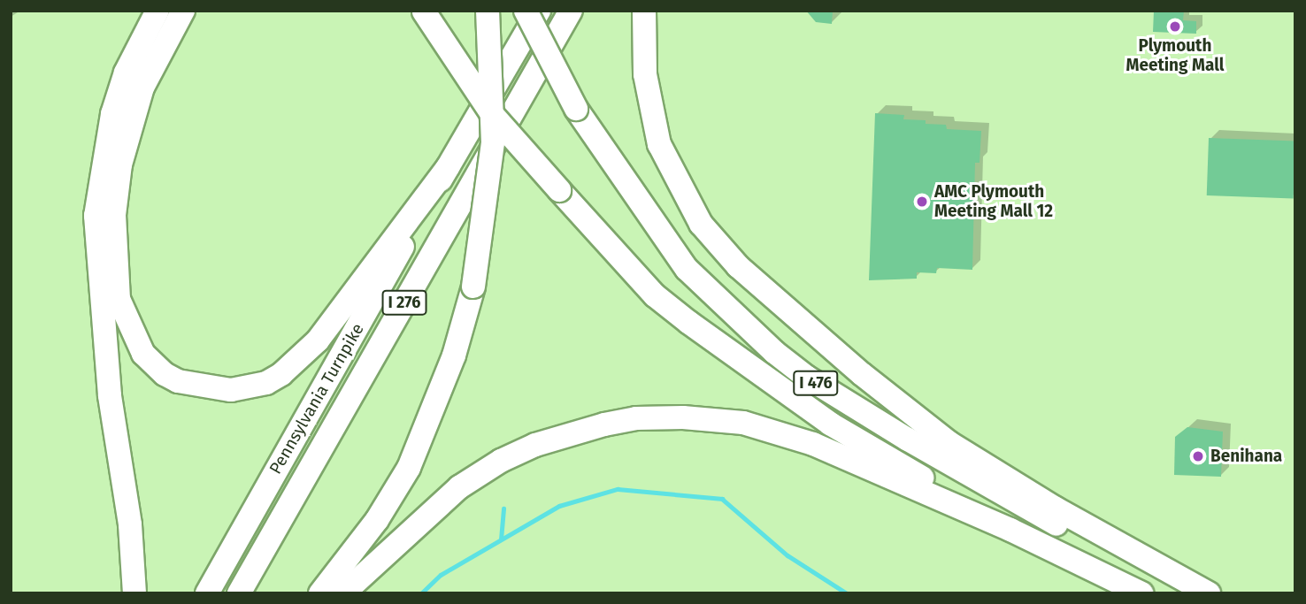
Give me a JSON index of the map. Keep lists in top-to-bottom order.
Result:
{
  "streets": {
    "highway": ["I 276", "I 476", "Pennsylvania Turnpike"]
  },
  "places": ["Plymouth Meeting Mall", "AMC Plymouth Meeting Mall 12", "Benihana"]
}
